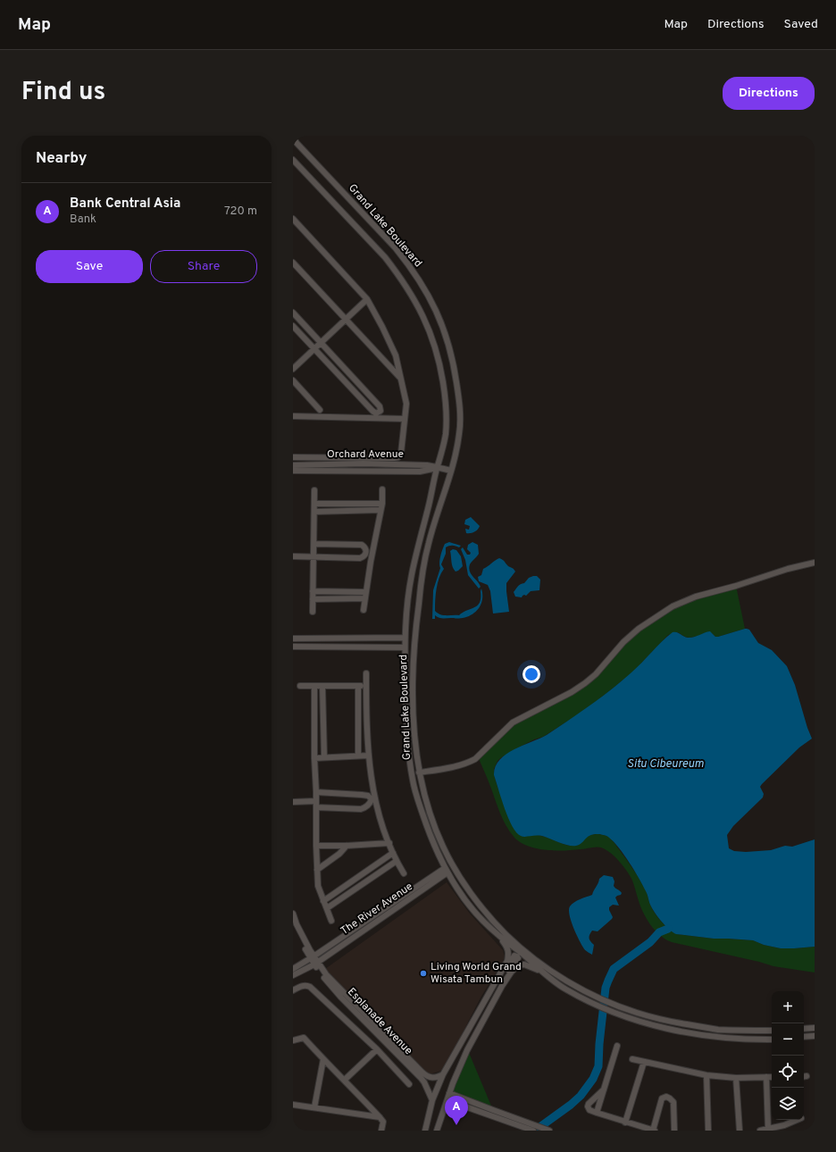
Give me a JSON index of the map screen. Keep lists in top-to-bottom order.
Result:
{
  "streets": {
    "street": [
      "Grand Lake Boulevard",
      "Orchard Avenue",
      "The River Avenue",
      "Esplanade Avenue"
    ]
  },
  "crossings": [
    ["Grand Lake Boulevard", "Orchard Avenue"],
    ["Grand Lake Boulevard", "The River Avenue"],
    ["The River Avenue", "Esplanade Avenue"]
  ],
  "water": ["Situ Cibeureum"],
  "places": ["Living World Grand Wisata Tambun"],
  "page": {
    "header": "Map",
    "nav": ["Map", "Directions", "Saved"],
    "title": "Find us",
    "buttons": [
      "Directions",
      ["Save", "Share"]
    ],
    "heading": "Nearby",
    "list": [
      {
        "mark": "A",
        "name": "Bank Central Asia",
        "note": "Bank",
        "value": "720 m"
      }
    ],
    "map_buttons": ["+", "−"],
    "pins": "A"
  }
}
